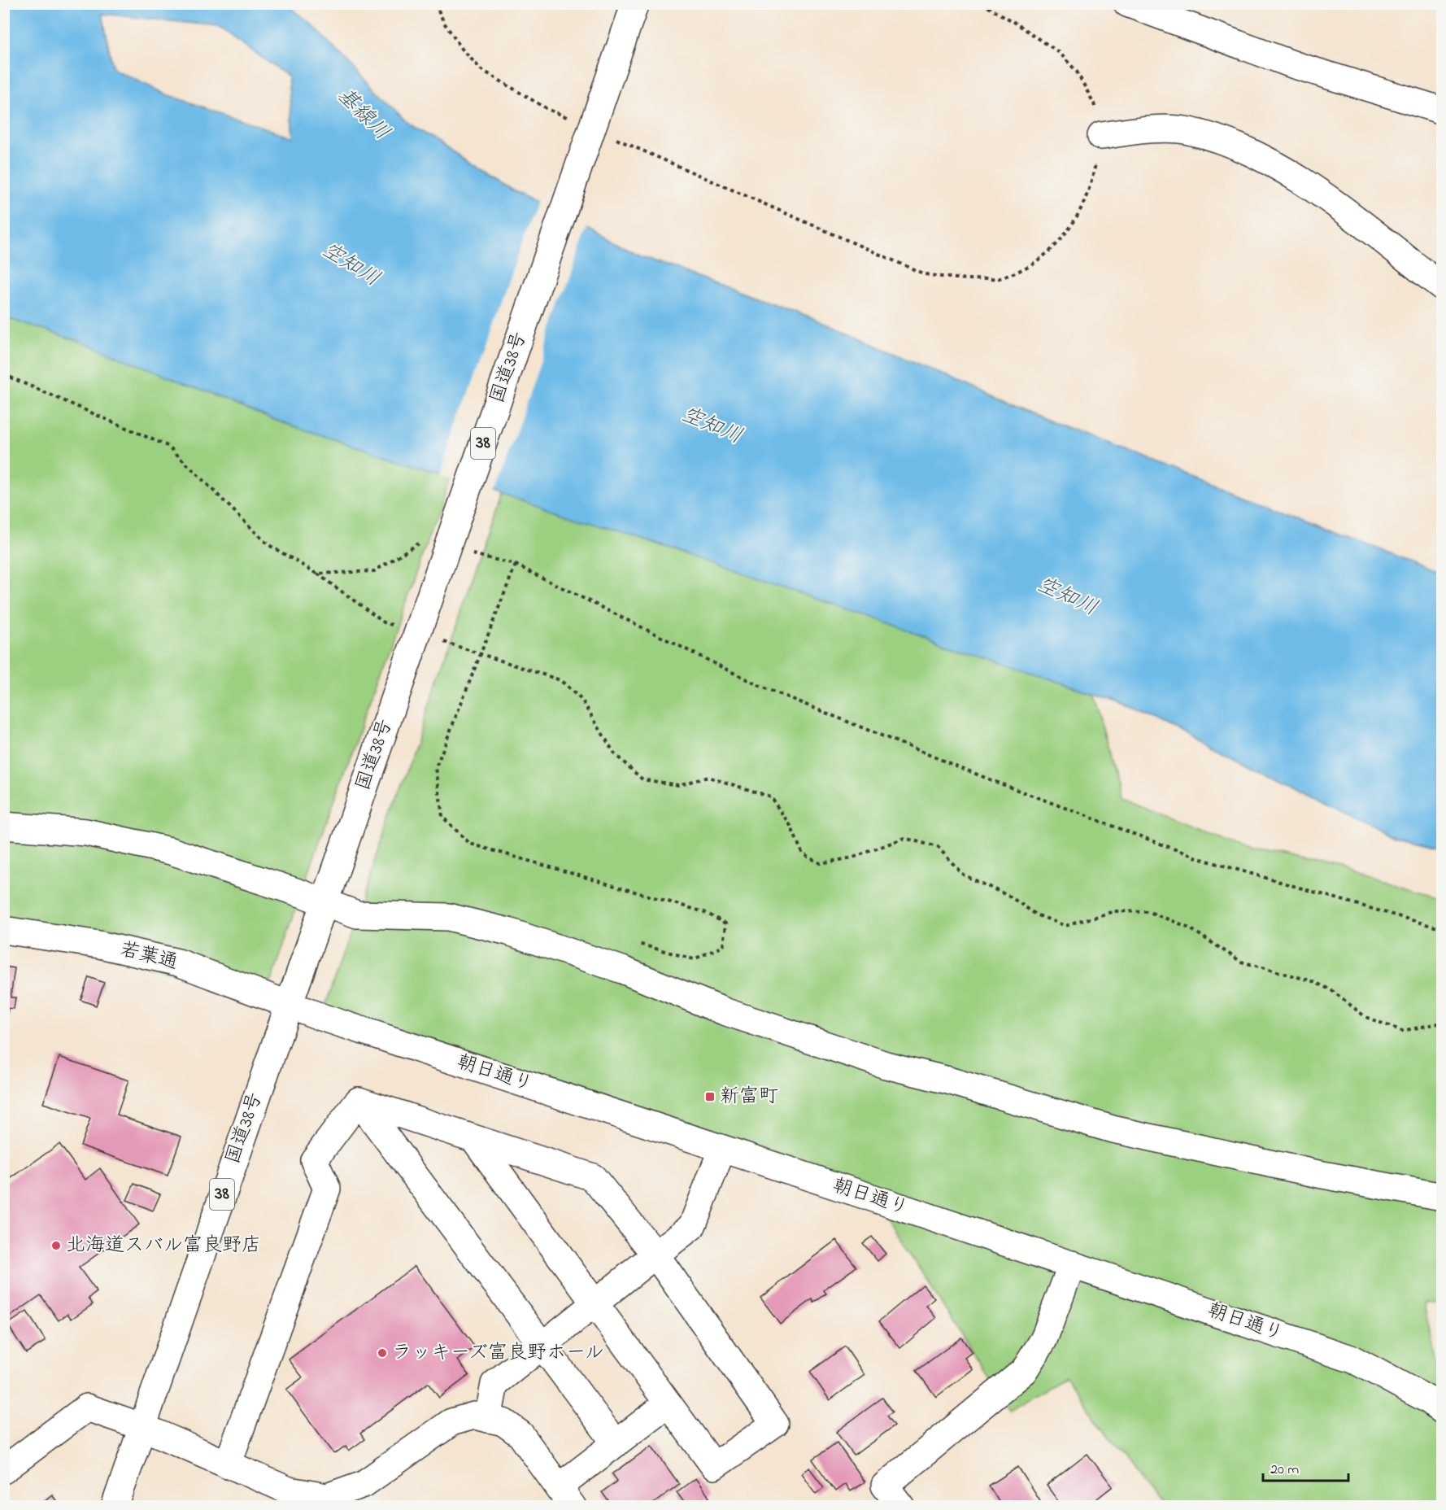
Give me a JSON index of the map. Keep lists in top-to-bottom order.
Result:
{
  "streets": {
    "main road": [
      "国道38号",
      "38",
      "若葉通",
      "朝日通り"
    ]
  },
  "crossings": [
    ["国道38号", "若葉通"],
    ["国道38号", "朝日通り"],
    ["若葉通", "朝日通り"]
  ],
  "water": ["基線川", "空知川"],
  "places": {
    "transit": ["新富町"],
    "other": ["北海道スバル富良野店", "ラッキーズ富良野ホール"]
  },
  "scale_bar": "20 m"
}
